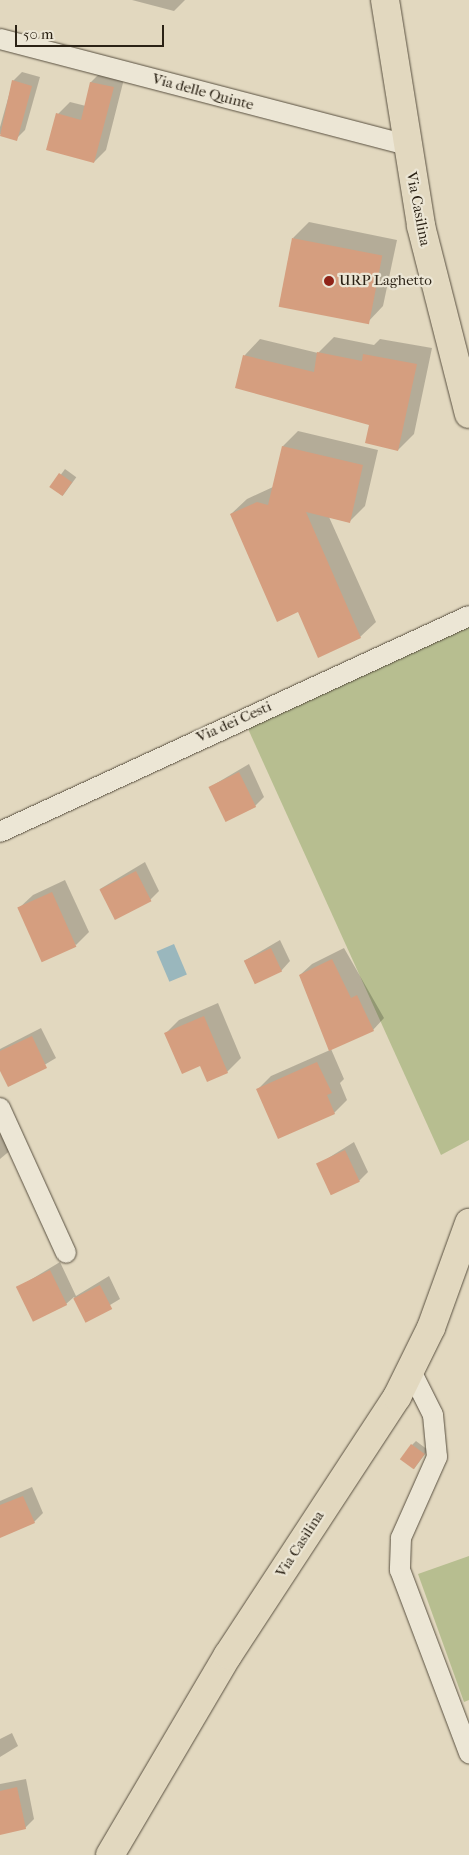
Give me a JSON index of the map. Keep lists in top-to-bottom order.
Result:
{
  "streets": {
    "main road": ["Via Casilina"],
    "street": ["Via delle Quinte", "Via dei Cesti"]
  },
  "crossings": [
    ["Via delle Quinte", "Via Casilina"]
  ],
  "places": ["URP Laghetto"],
  "scale_bar": "50 m"
}
